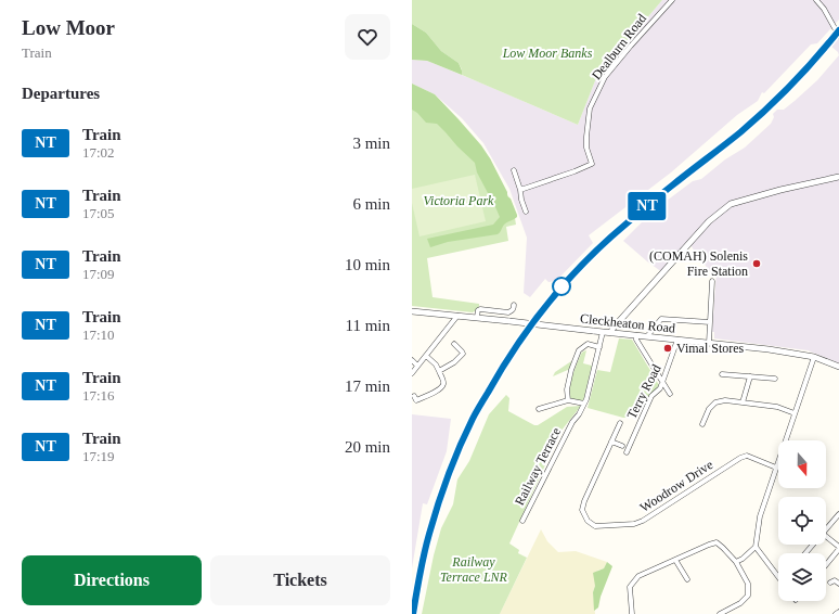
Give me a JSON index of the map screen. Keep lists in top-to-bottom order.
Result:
{
  "streets": {
    "street": [
      "Dealburn Road",
      "Cleckheaton Road",
      "Terry Road",
      "Railway Terrace",
      "Woodrow Drive"
    ]
  },
  "crossings": [
    ["Cleckheaton Road", "Terry Road"]
  ],
  "parks": ["Low Moor Banks", "Victoria Park", "Railway Terrace LNR"],
  "places": ["(COMAH) Solenis Fire Station", "Vimal Stores"],
  "north": "bottom",
  "page": {
    "heading": [
      ["Low Moor", "Train"],
      "Departures"
    ],
    "on_map": "NT",
    "list": [
      {
        "mark": "NT",
        "name": "Train",
        "note": "17:02",
        "value": "3 min"
      },
      {
        "mark": "NT",
        "name": "Train",
        "note": "17:05",
        "value": "6 min"
      },
      {
        "mark": "NT",
        "name": "Train",
        "note": "17:09",
        "value": "10 min"
      },
      {
        "mark": "NT",
        "name": "Train",
        "note": "17:10",
        "value": "11 min"
      },
      {
        "mark": "NT",
        "name": "Train",
        "note": "17:16",
        "value": "17 min"
      },
      {
        "mark": "NT",
        "name": "Train",
        "note": "17:19",
        "value": "20 min"
      }
    ],
    "buttons": ["Directions", "Tickets"]
  }
}
